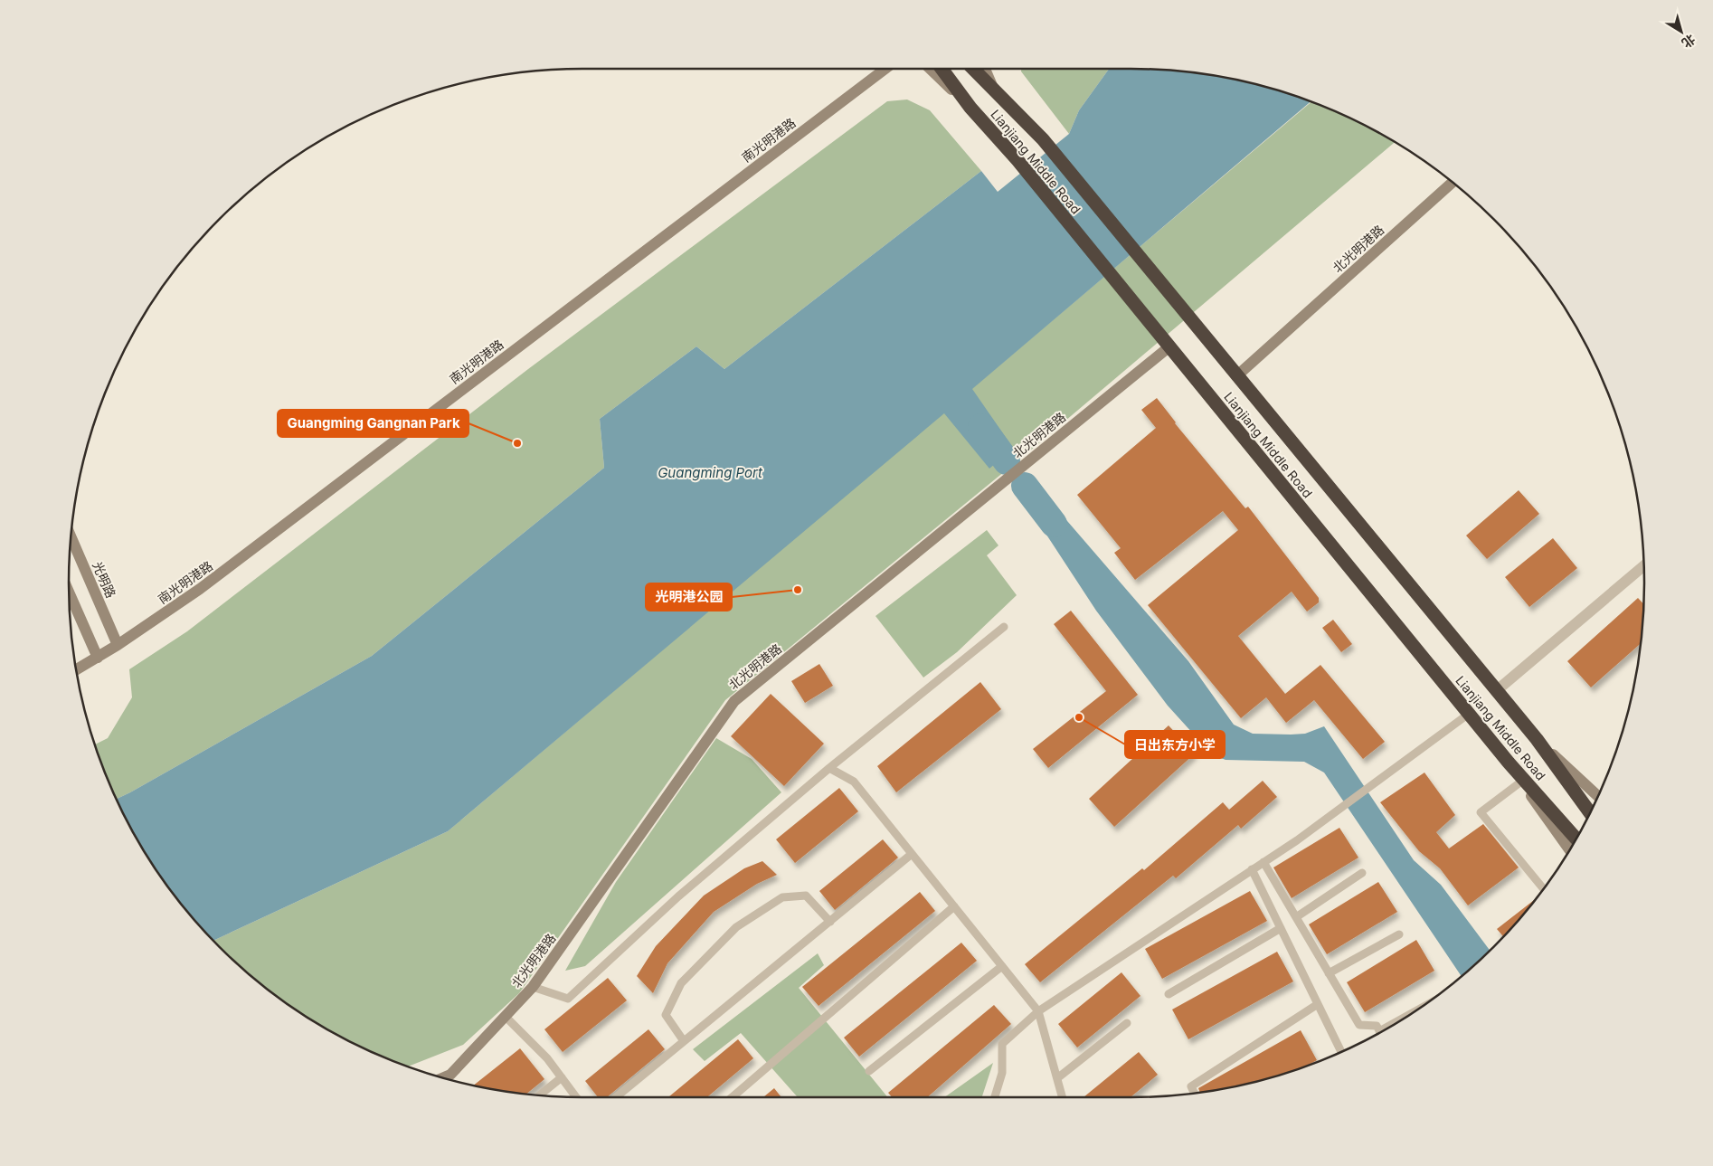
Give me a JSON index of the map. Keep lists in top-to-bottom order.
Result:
{
  "streets": {
    "highway": ["Lianjiang Middle Road"],
    "street": ["南光明港路", "北光明港路", "光明路"]
  },
  "crossings": [
    ["南光明港路", "光明路"],
    ["Lianjiang Middle Road", "北光明港路"]
  ],
  "water": ["Guangming Port"],
  "places": ["Guangming Gangnan Park", "光明港公园", "日出东方小学"],
  "north": "bottom right"
}
